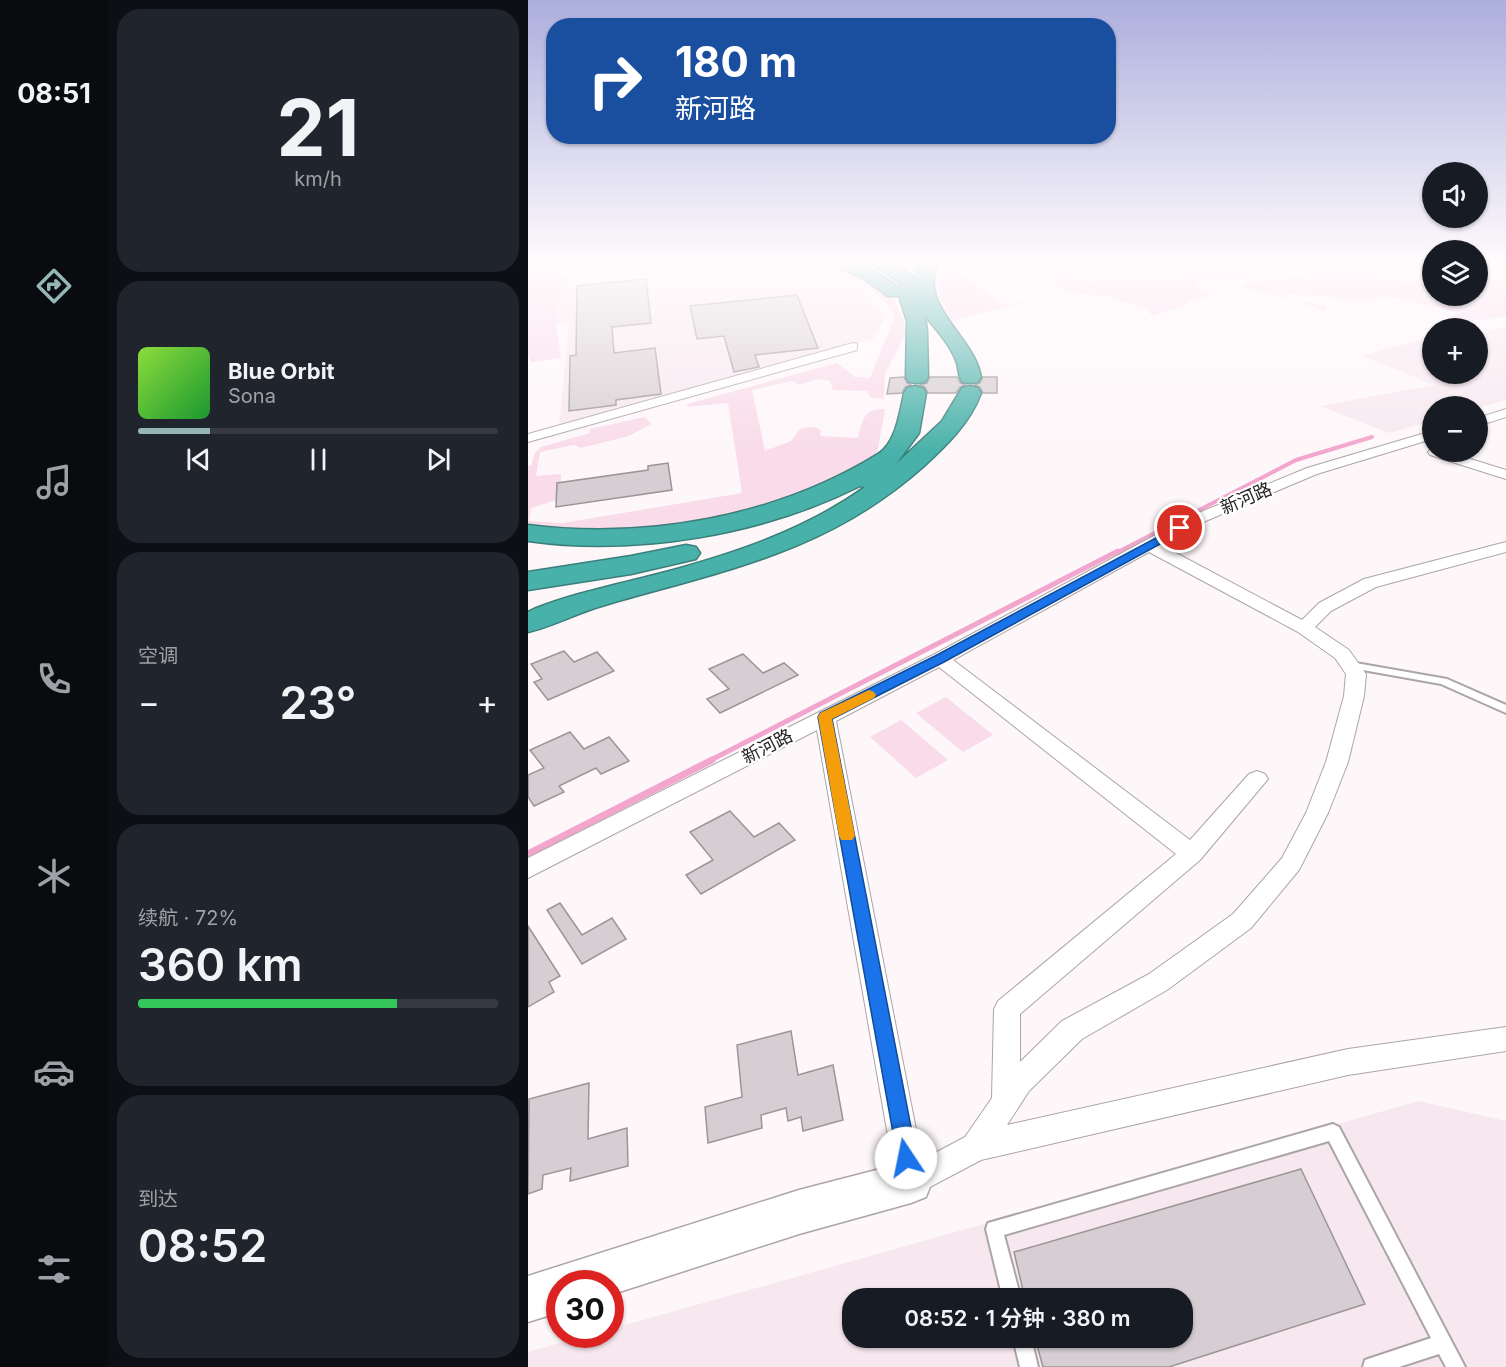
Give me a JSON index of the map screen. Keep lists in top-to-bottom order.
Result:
{
  "streets": {
    "street": ["新河路"]
  },
  "page": {
    "tabs": "08:51",
    "tile": [
      ["21", "km/h"],
      "空调",
      ["续航 · 72%", "360 km"],
      ["到达", "08:52"]
    ],
    "turn": ["180 m", "新河路"],
    "map_buttons": ["+", "−"],
    "song": ["Blue Orbit", "Sona"],
    "heat": ["−", "23°", "+"],
    "limit": "30",
    "trip": "08:52 · 1 分钟 · 380 m"
  }
}
